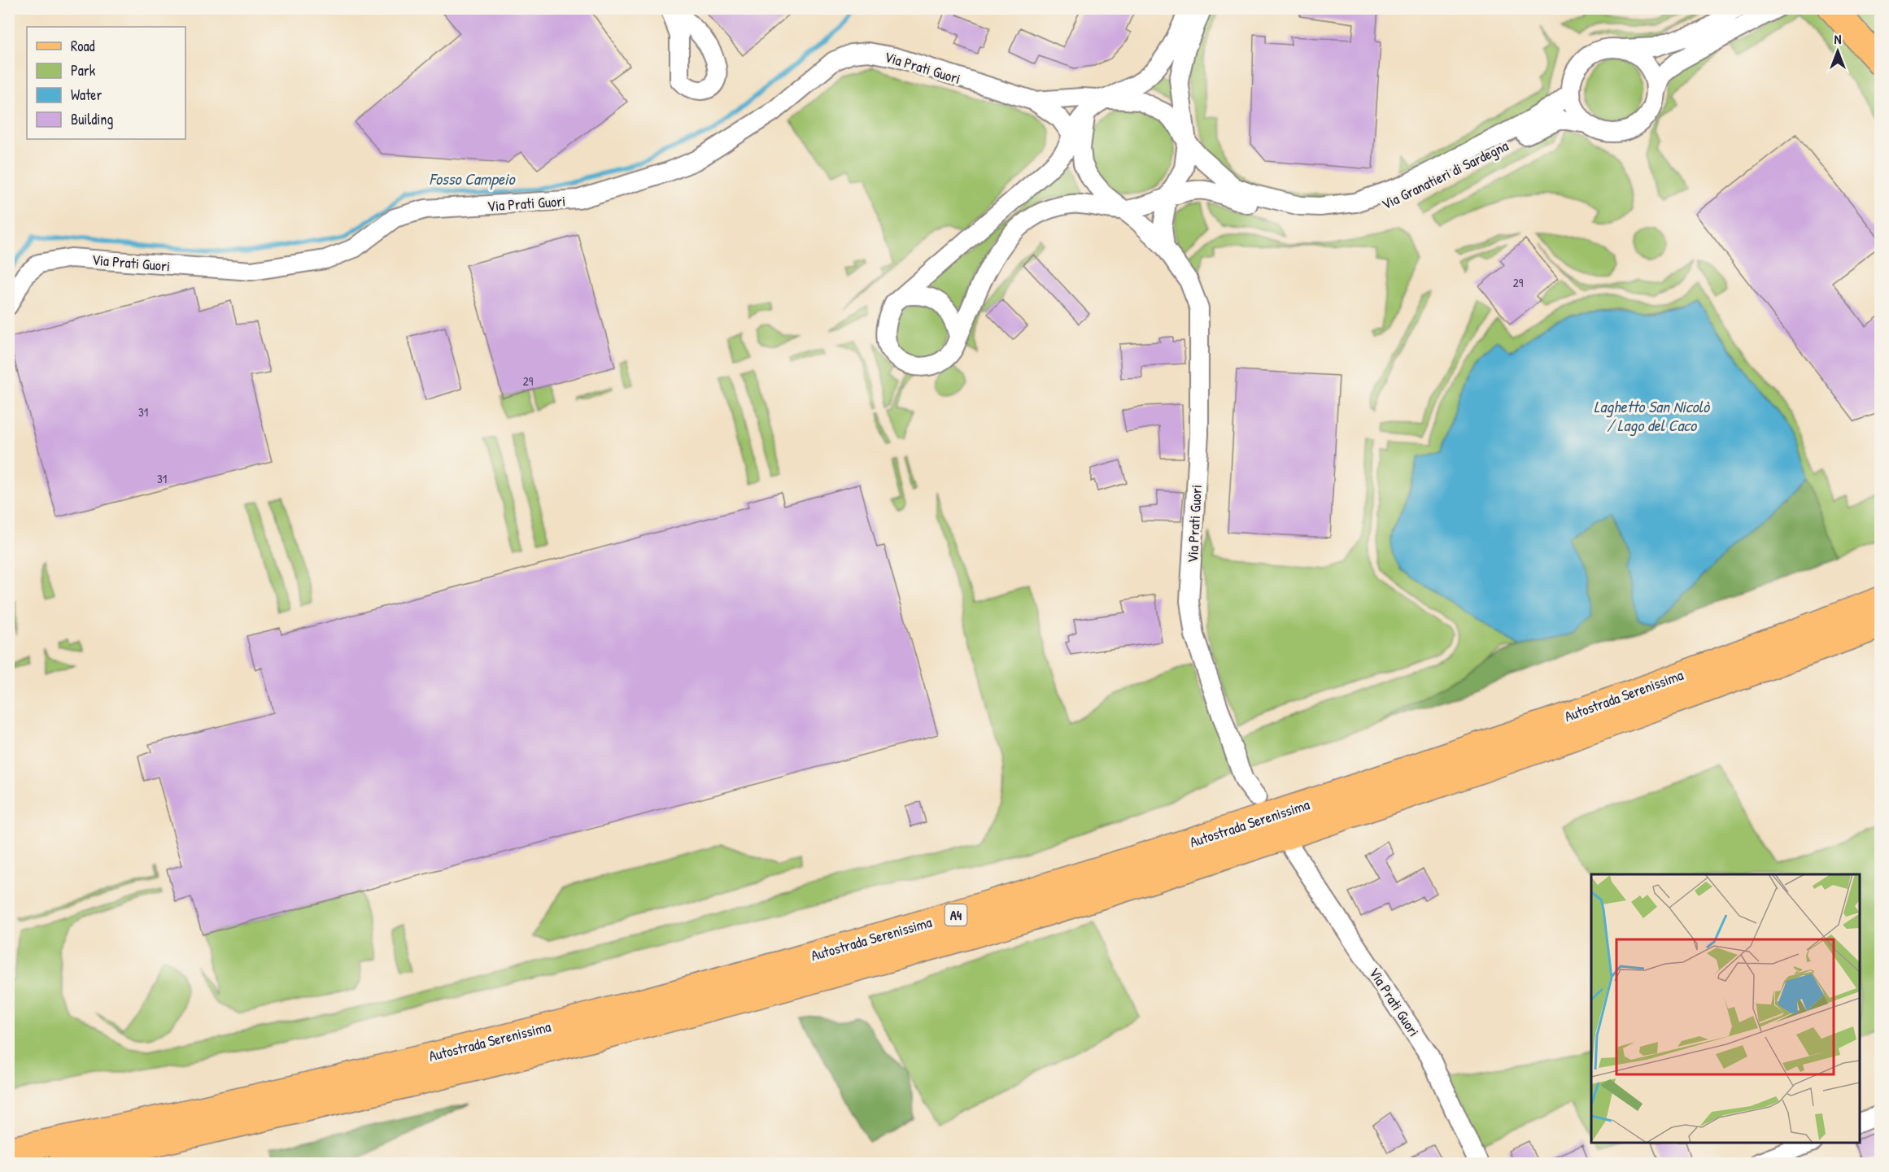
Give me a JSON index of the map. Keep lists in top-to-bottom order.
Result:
{
  "streets": {
    "main road": ["Autostrada Serenissima", "A4"],
    "street": ["Via Prati Guori", "Via Granatieri di Sardegna"]
  },
  "crossings": [
    ["Via Prati Guori", "Via Granatieri di Sardegna"]
  ],
  "water": ["Fosso Campeio", "Laghetto San Nicolò / Lago del Caco"],
  "house_numbers": [
    "29",
    "29",
    "31",
    "31"
  ],
  "legend": [
    "Road",
    "Park",
    "Water",
    "Building"
  ],
  "north": "top"
}
